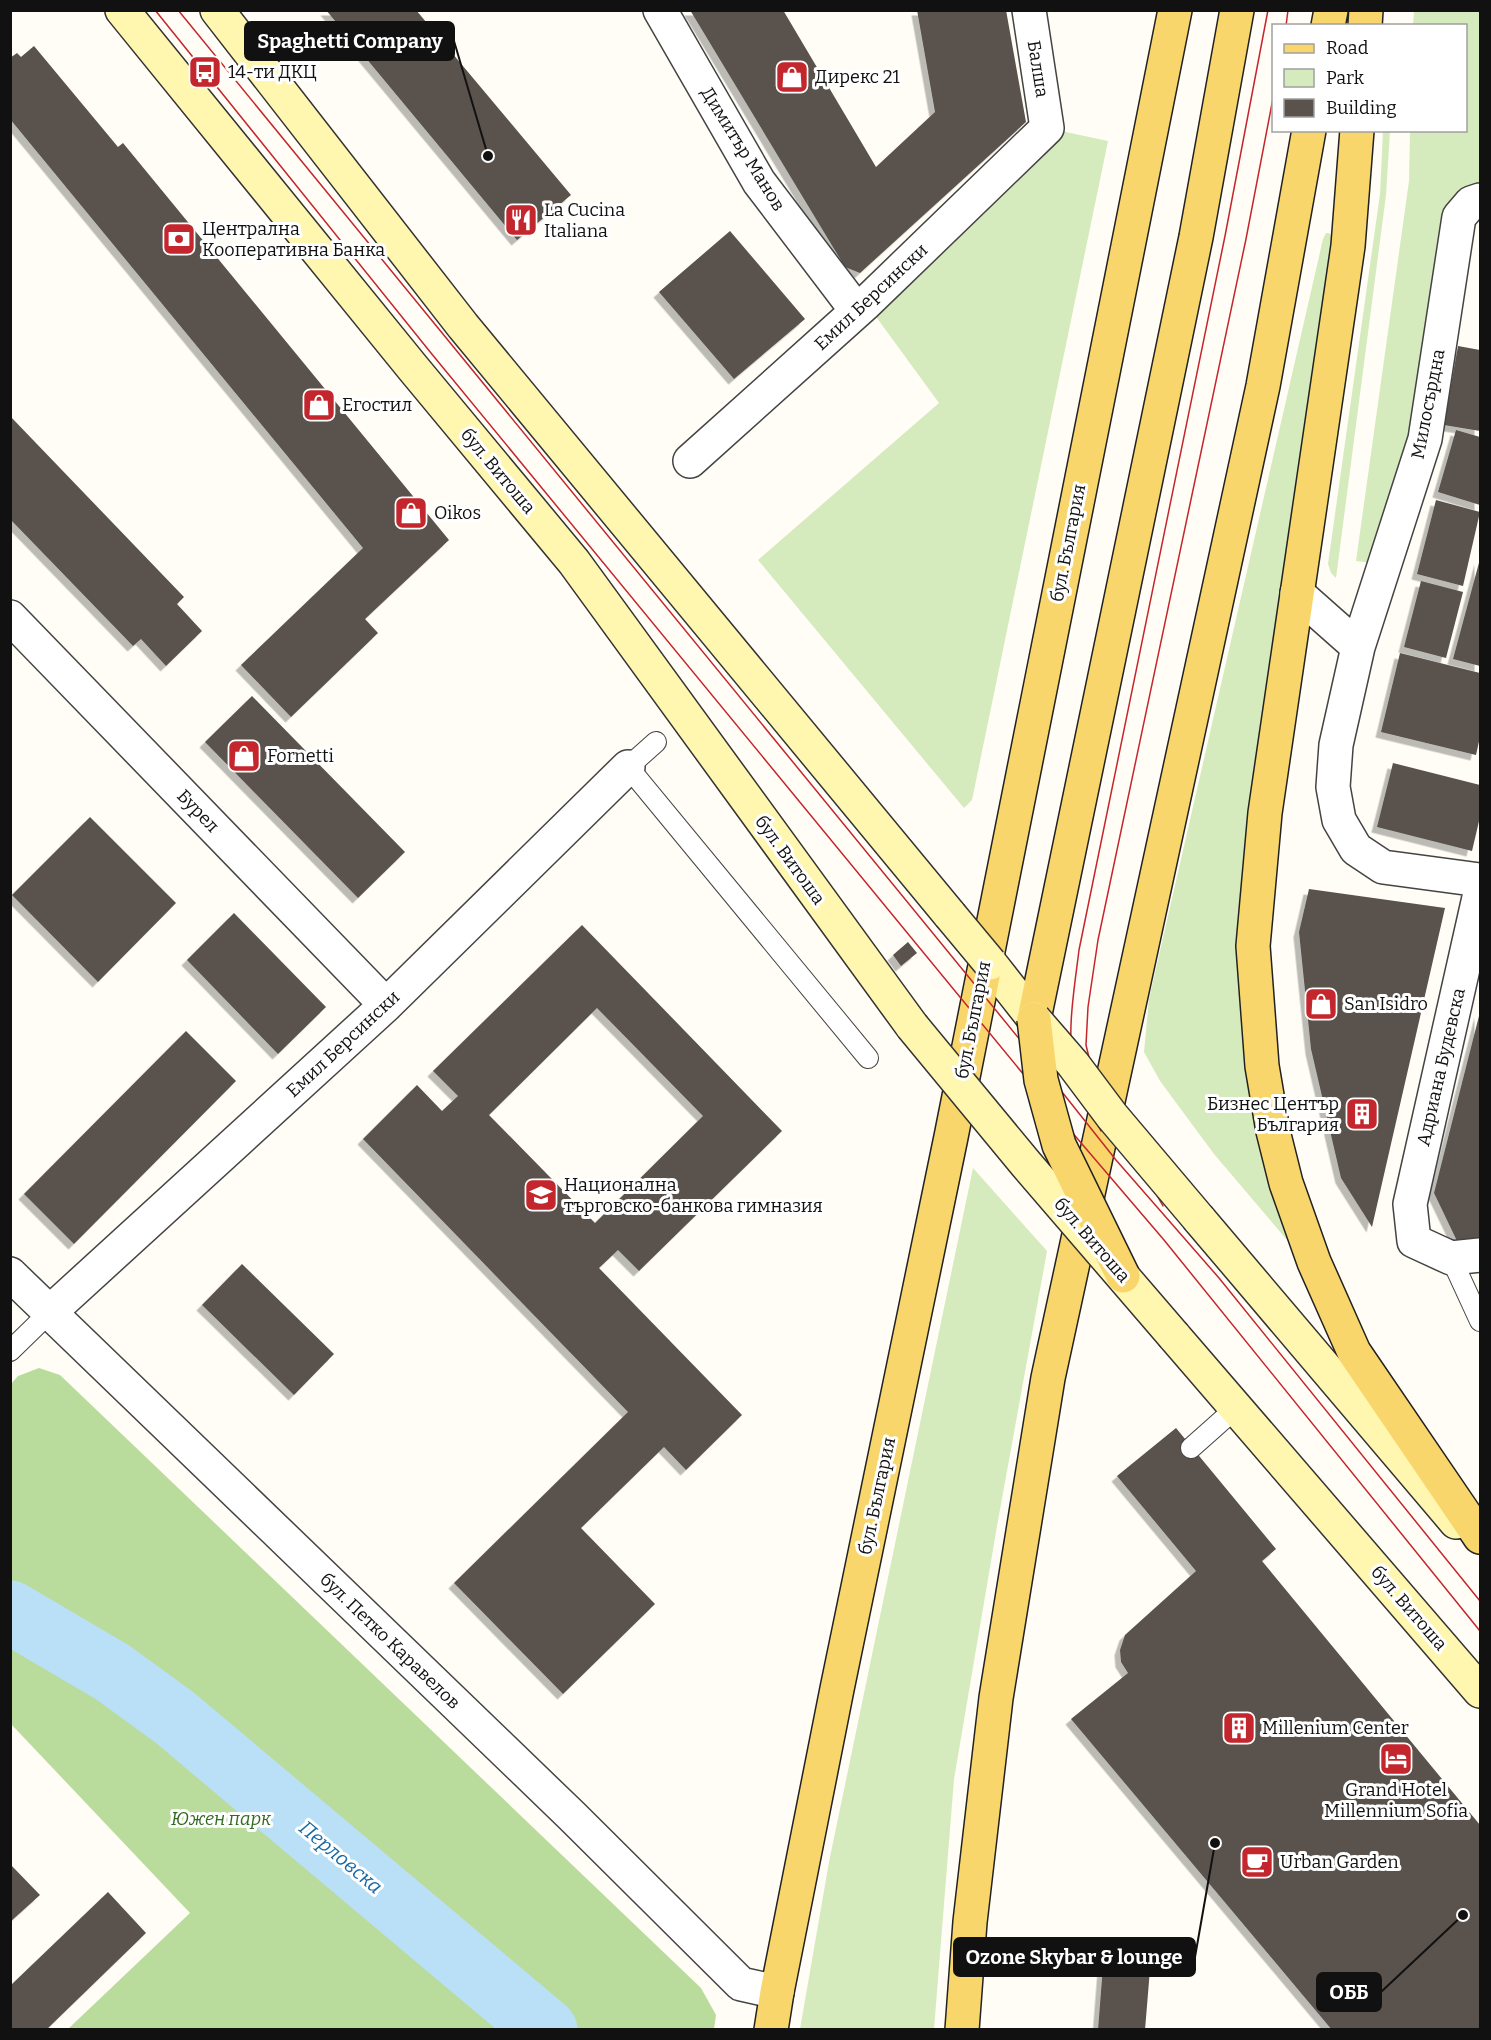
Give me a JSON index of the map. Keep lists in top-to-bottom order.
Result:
{
  "streets": {
    "main road": ["бул. България"],
    "street": [
      "Балша",
      "Димитър Манов",
      "Емил Берсински",
      "Милосърдна",
      "бул. Витоша",
      "Бурел",
      "Адриана Будевска",
      "бул. Петко Каравелов"
    ]
  },
  "crossings": [
    ["Балша", "Емил Берсински"],
    ["Димитър Манов", "Емил Берсински"],
    ["Емил Берсински", "Бурел"],
    ["Емил Берсински", "бул. Петко Каравелов"],
    ["бул. България", "бул. Петко Каравелов"]
  ],
  "water": ["Перловска"],
  "parks": ["Южен парк"],
  "places": {
    "bus stop": ["14-ти ДКЦ"],
    "shop": [
      "Дирекс 21",
      "Егостил",
      "Oikos",
      "Fornetti",
      "San Isidro"
    ],
    "other": ["Spaghetti Company", "Ozone Skybar & lounge", "ОББ"],
    "restaurant": ["La Cucina Italiana"],
    "bank": ["Централна Кооперативна Банка"],
    "building": ["Бизнес Център България", "Millenium Center"],
    "school or university": ["Национална търговско-банкова гимназия"],
    "hotel": ["Grand Hotel Millennium Sofia"],
    "cafe": ["Urban Garden"]
  },
  "legend": ["Road", "Park", "Building"]
}
